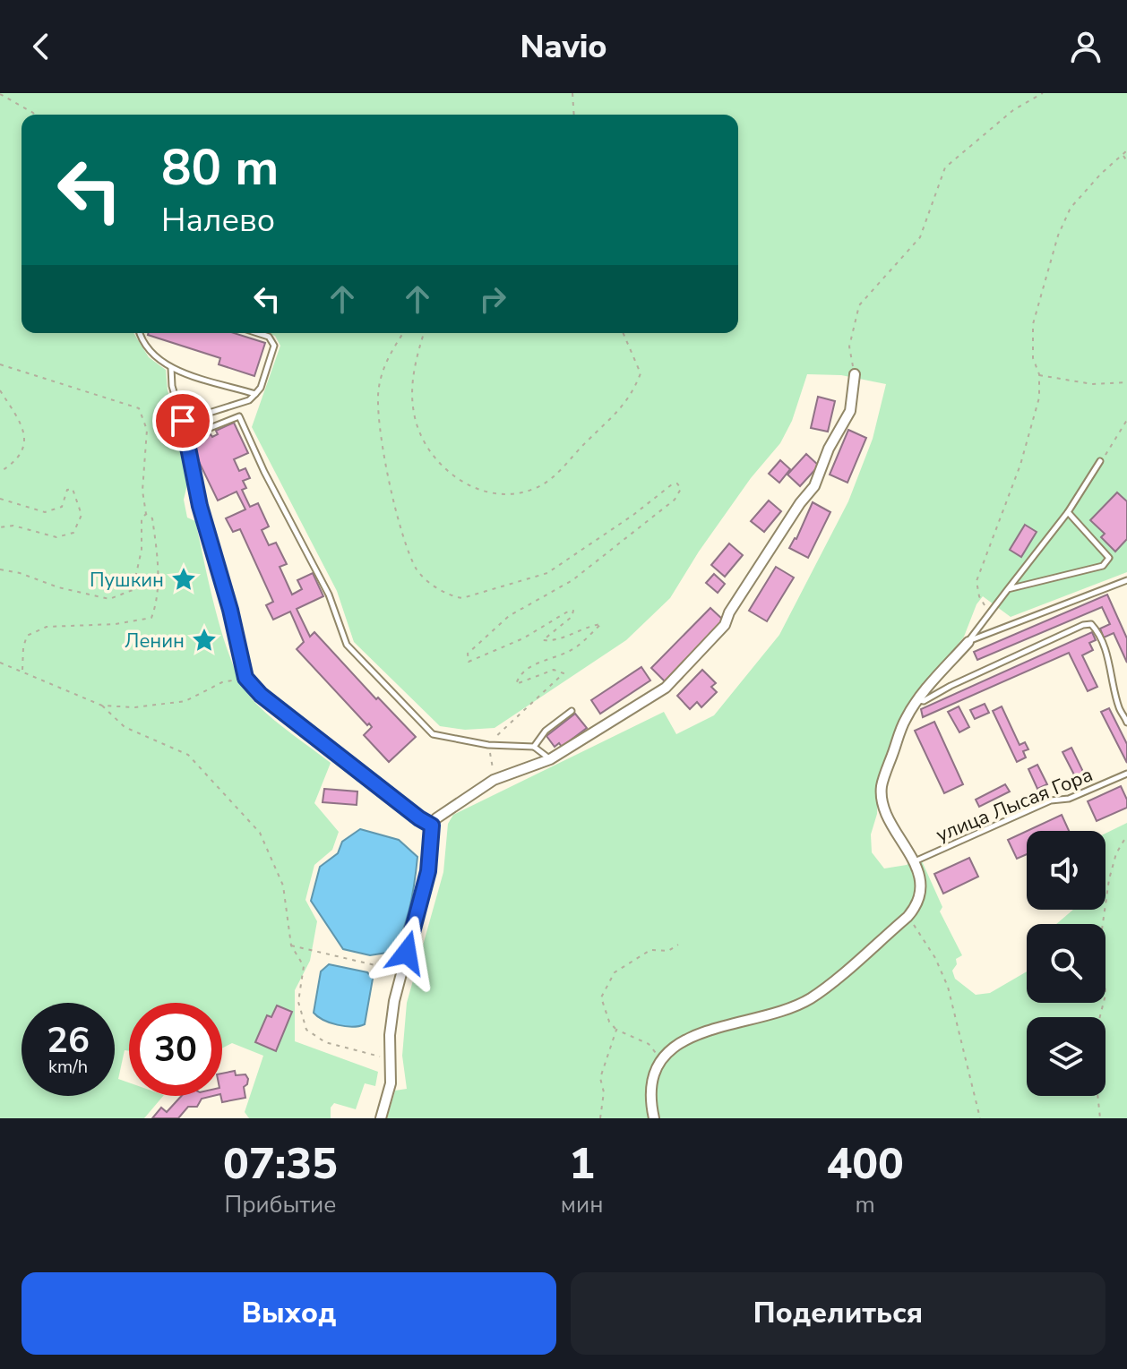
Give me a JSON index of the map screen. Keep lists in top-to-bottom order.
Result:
{
  "streets": {
    "lane": ["улица Лысая Гора"]
  },
  "places": {
    "place": ["Пушкин", "Ленин"]
  },
  "page": {
    "header": "Navio",
    "turn": ["80 m", "Налево"],
    "speed": "26 km/h",
    "limit": "30",
    "eta": [
      "07:35",
      "Прибытие",
      "1",
      "мин",
      "400",
      "m"
    ],
    "buttons": ["Выход", "Поделиться"]
  }
}
